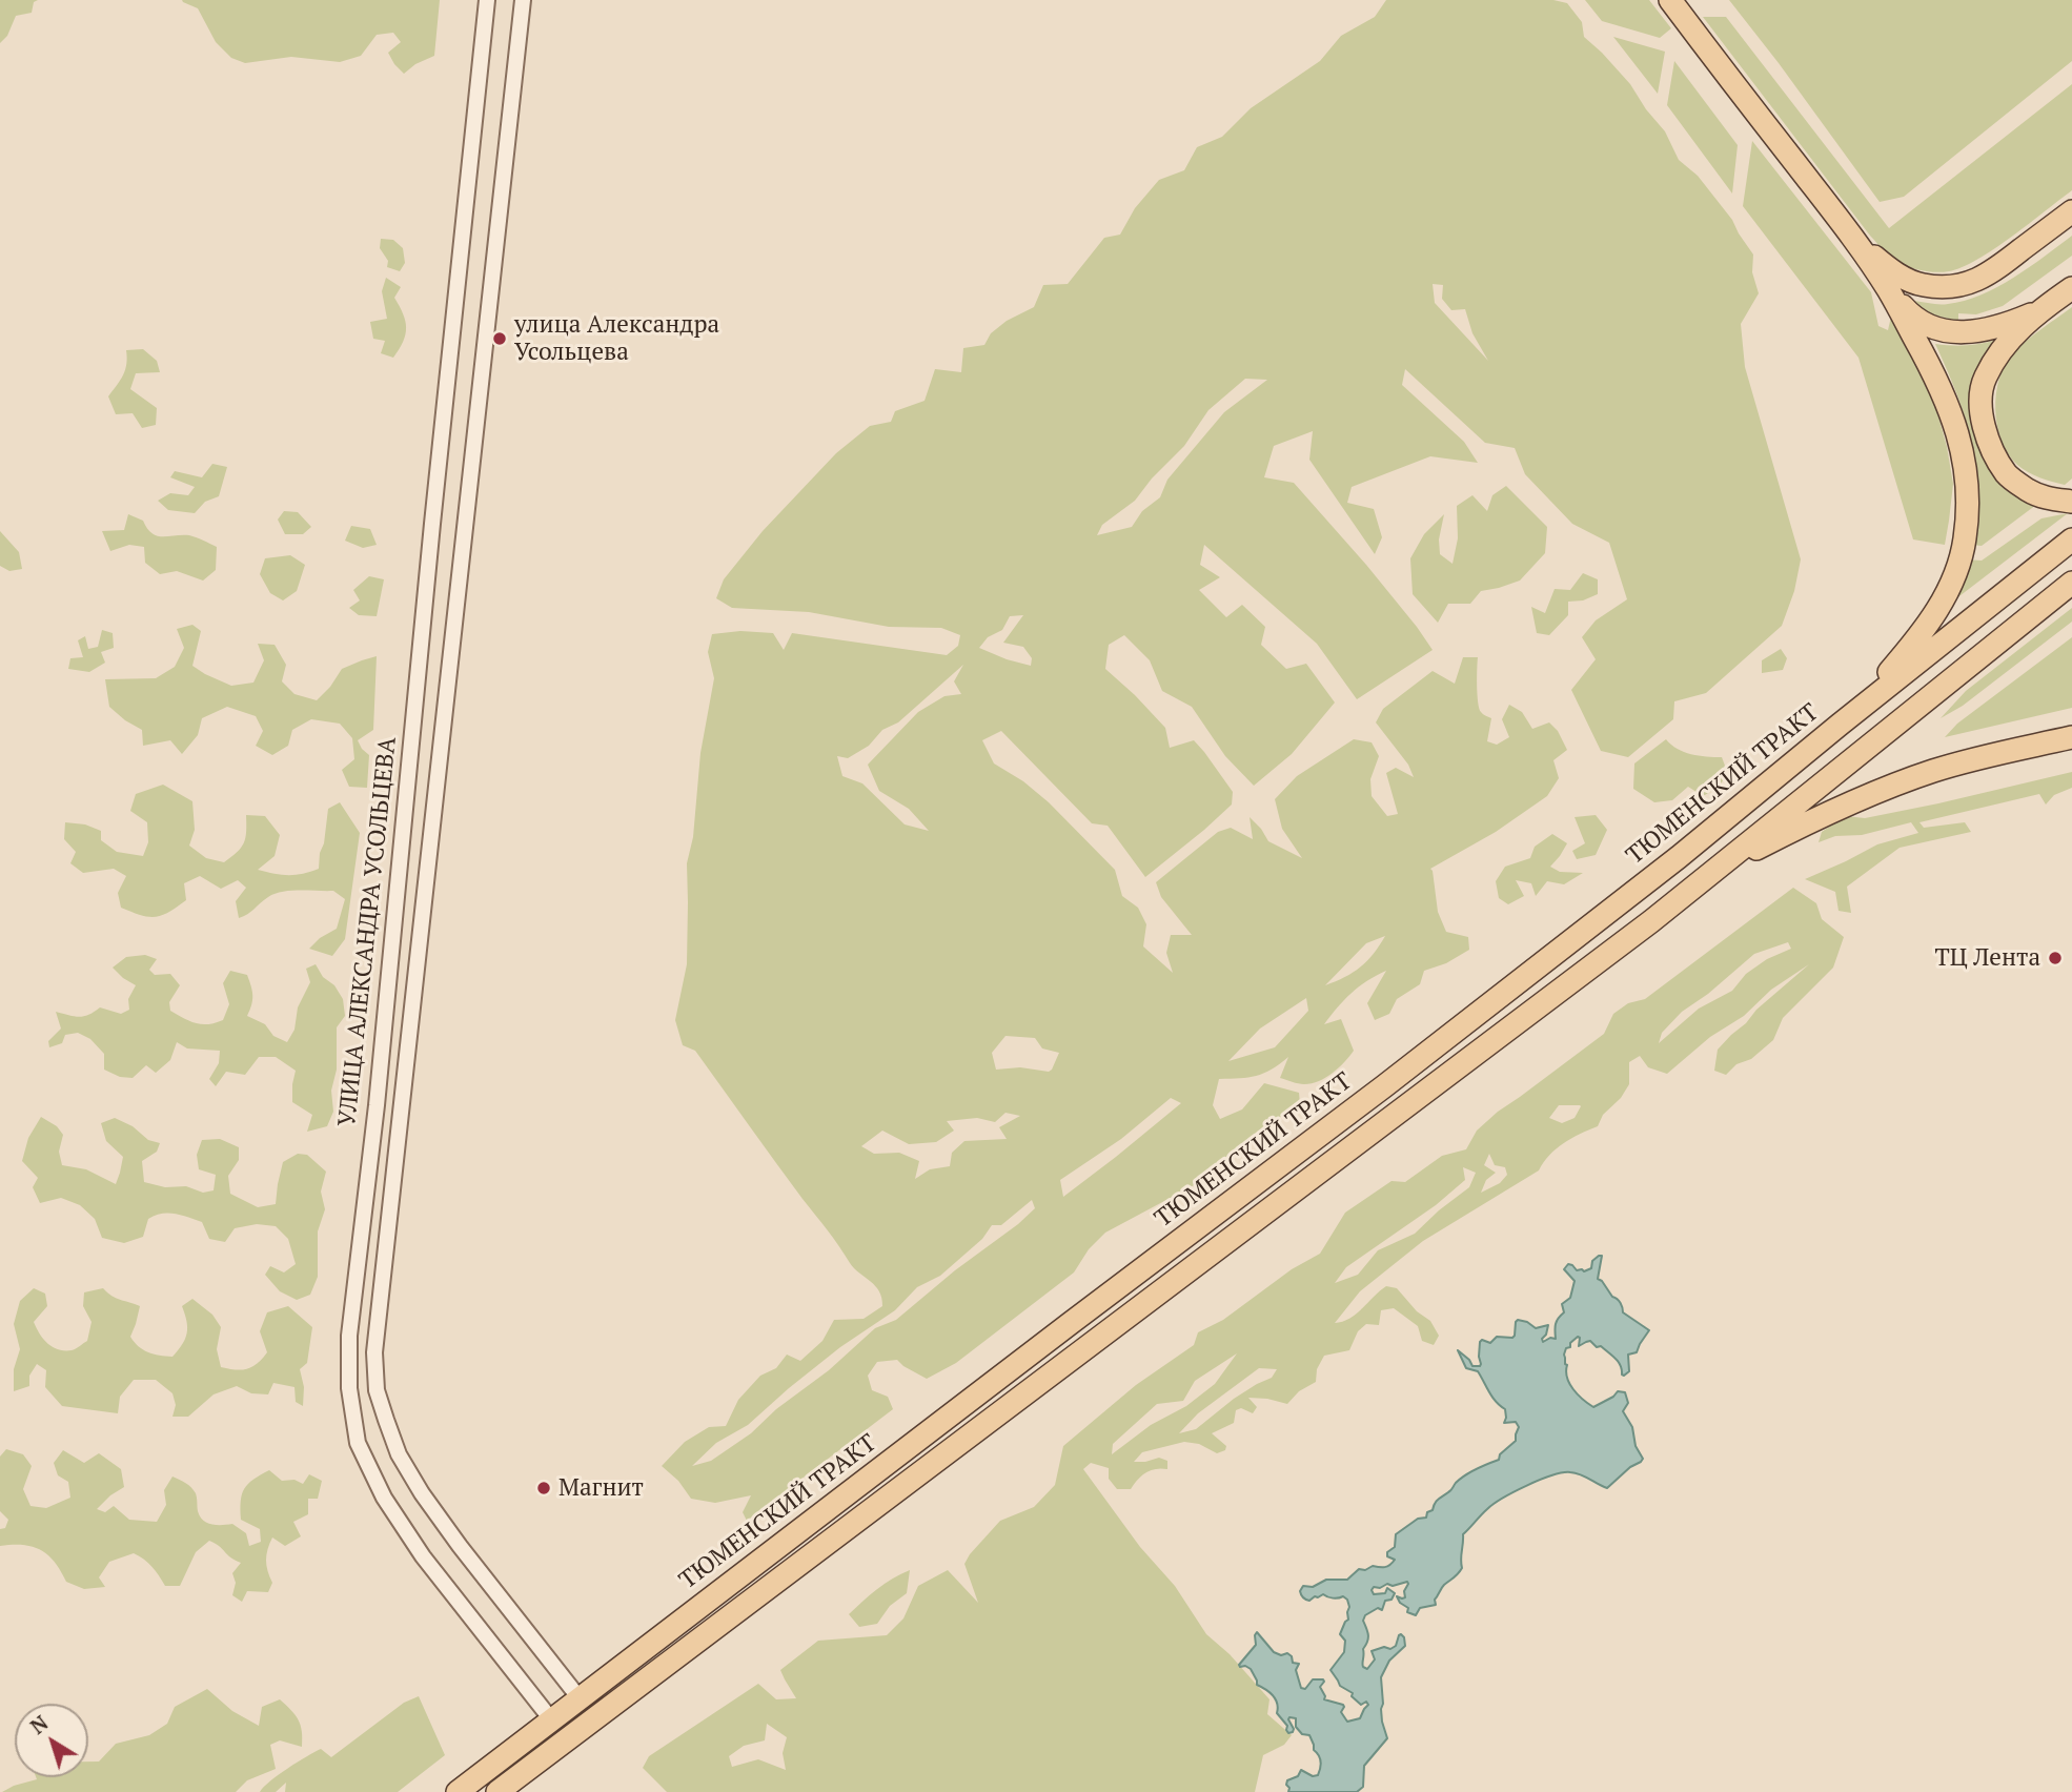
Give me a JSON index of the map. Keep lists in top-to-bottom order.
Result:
{
  "streets": {
    "main road": ["ТЮМЕНСКИЙ ТРАКТ"],
    "street": ["УЛИЦА АЛЕКСАНДРА УСОЛЬЦЕВА"]
  },
  "crossings": [
    ["ТЮМЕНСКИЙ ТРАКТ", "УЛИЦА АЛЕКСАНДРА УСОЛЬЦЕВА"]
  ],
  "places": ["улица Александра Усольцева", "ТЦ Лента", "Магнит"],
  "north": "top left"
}
